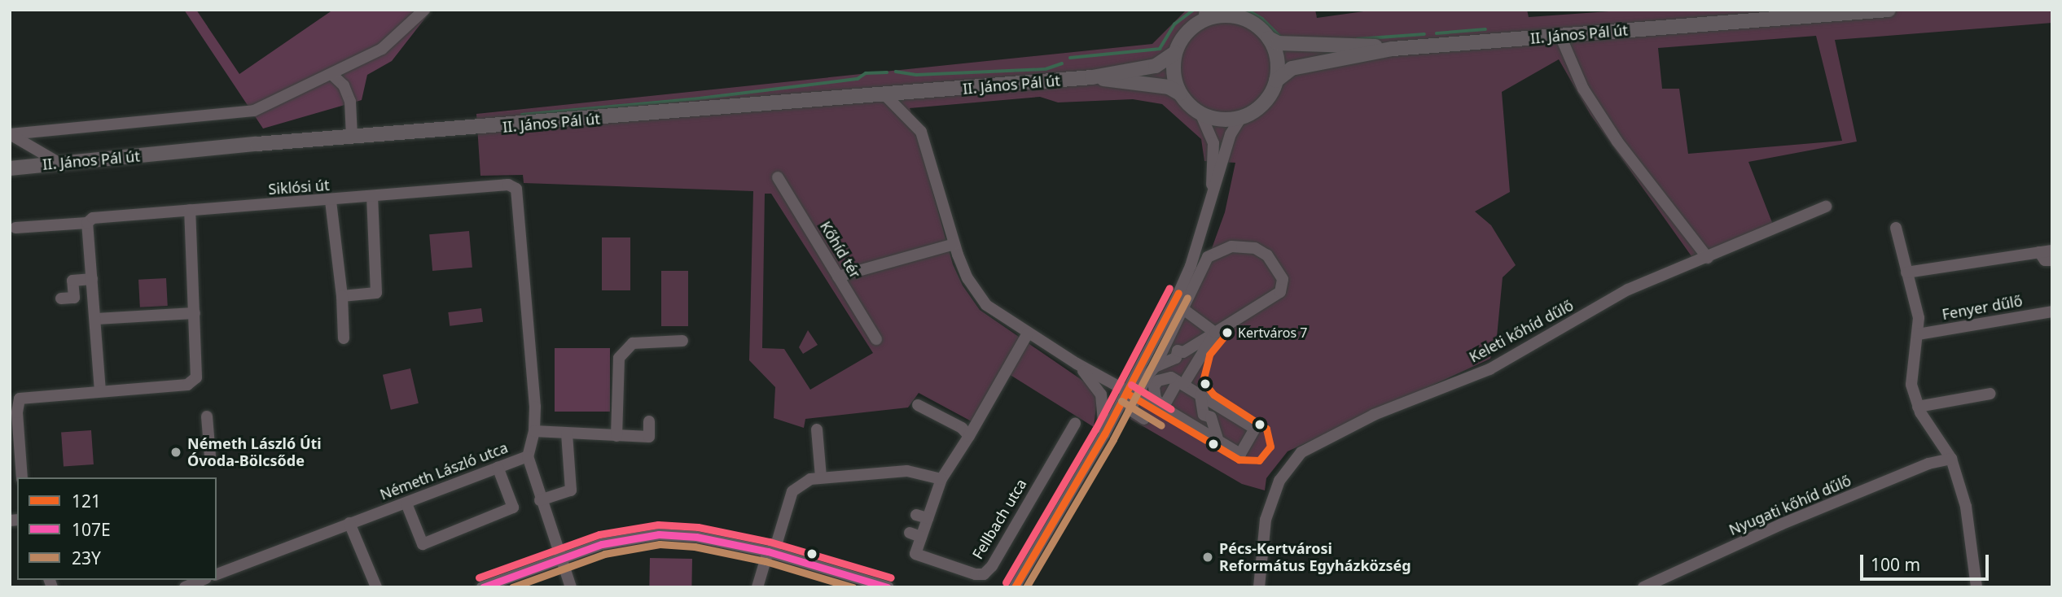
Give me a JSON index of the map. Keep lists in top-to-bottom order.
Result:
{
  "streets": {
    "main road": ["II. János Pál út"],
    "street": [
      "Siklósi út",
      "Kőhíd tér",
      "Fenyer dűlő",
      "Keleti kőhíd dűlő",
      "Németh László utca",
      "Nyugati kőhíd dűlő",
      "Fellbach utca"
    ]
  },
  "crossings": [
    ["Siklósi út", "Németh László utca"]
  ],
  "places": ["Kertváros 7", "Németh László Úti Óvoda-Bölcsőde", "Pécs-Kertvárosi Református Egyházközség"],
  "lines": ["transit line 121", "transit line 23Y", "transit line 107E"],
  "legend": ["121", "107E", "23Y"],
  "scale_bar": "100 m"
}
